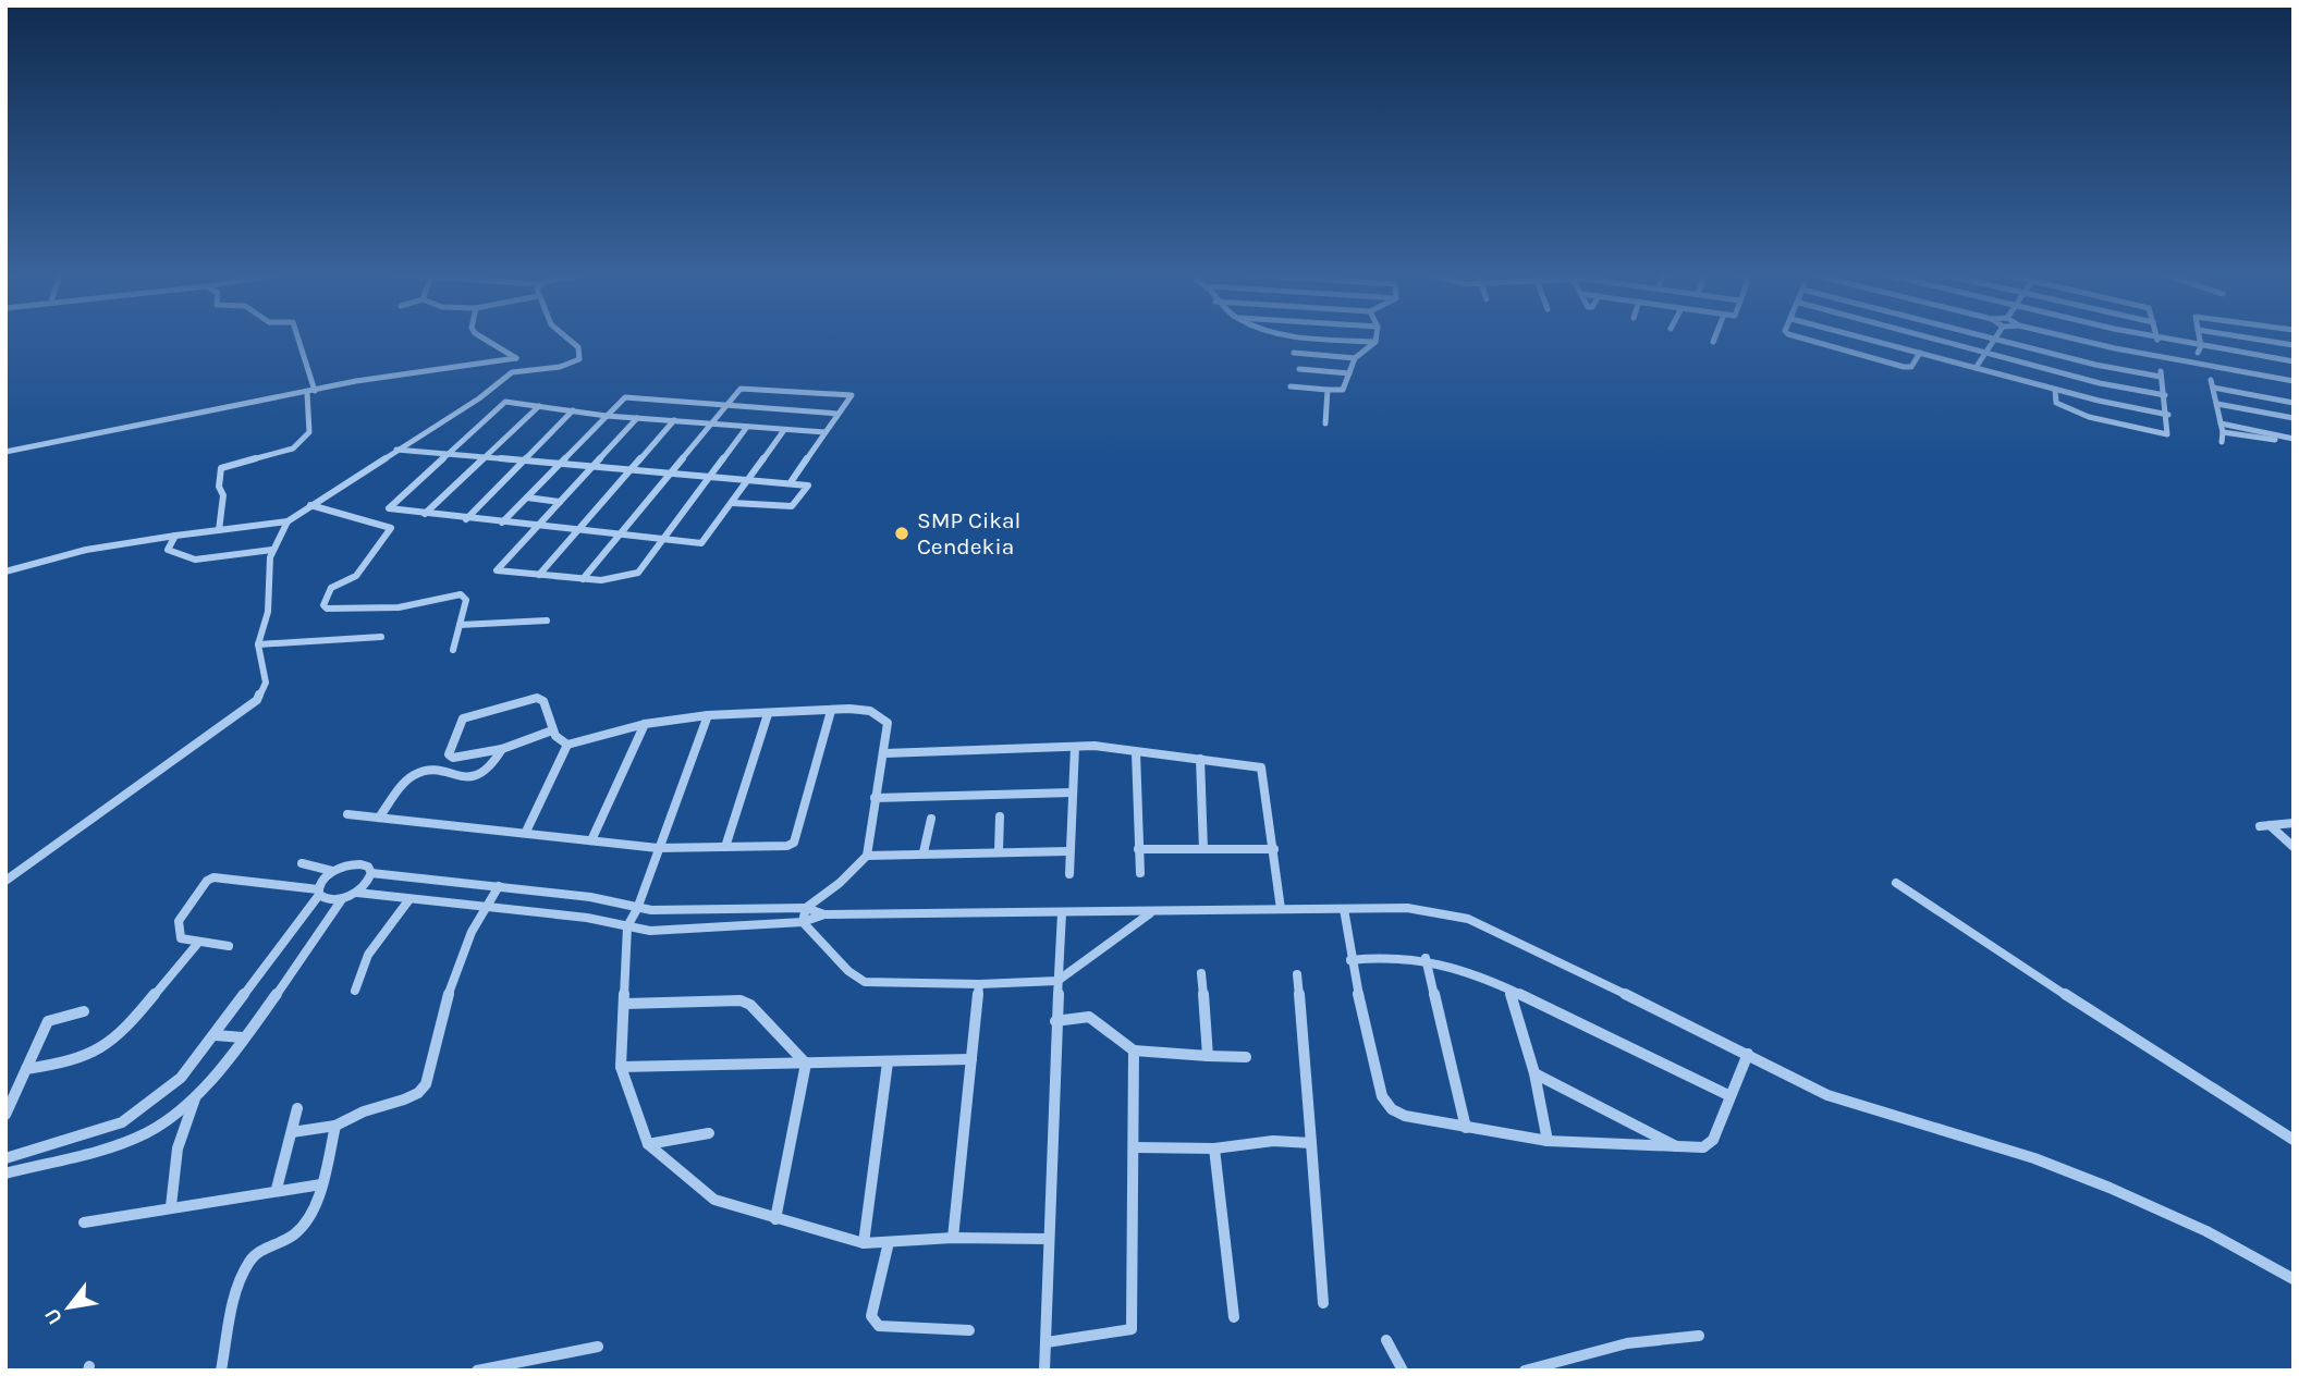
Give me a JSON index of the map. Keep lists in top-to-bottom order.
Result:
{
  "places": ["SMP Cikal Cendekia"],
  "north": "bottom left"
}
